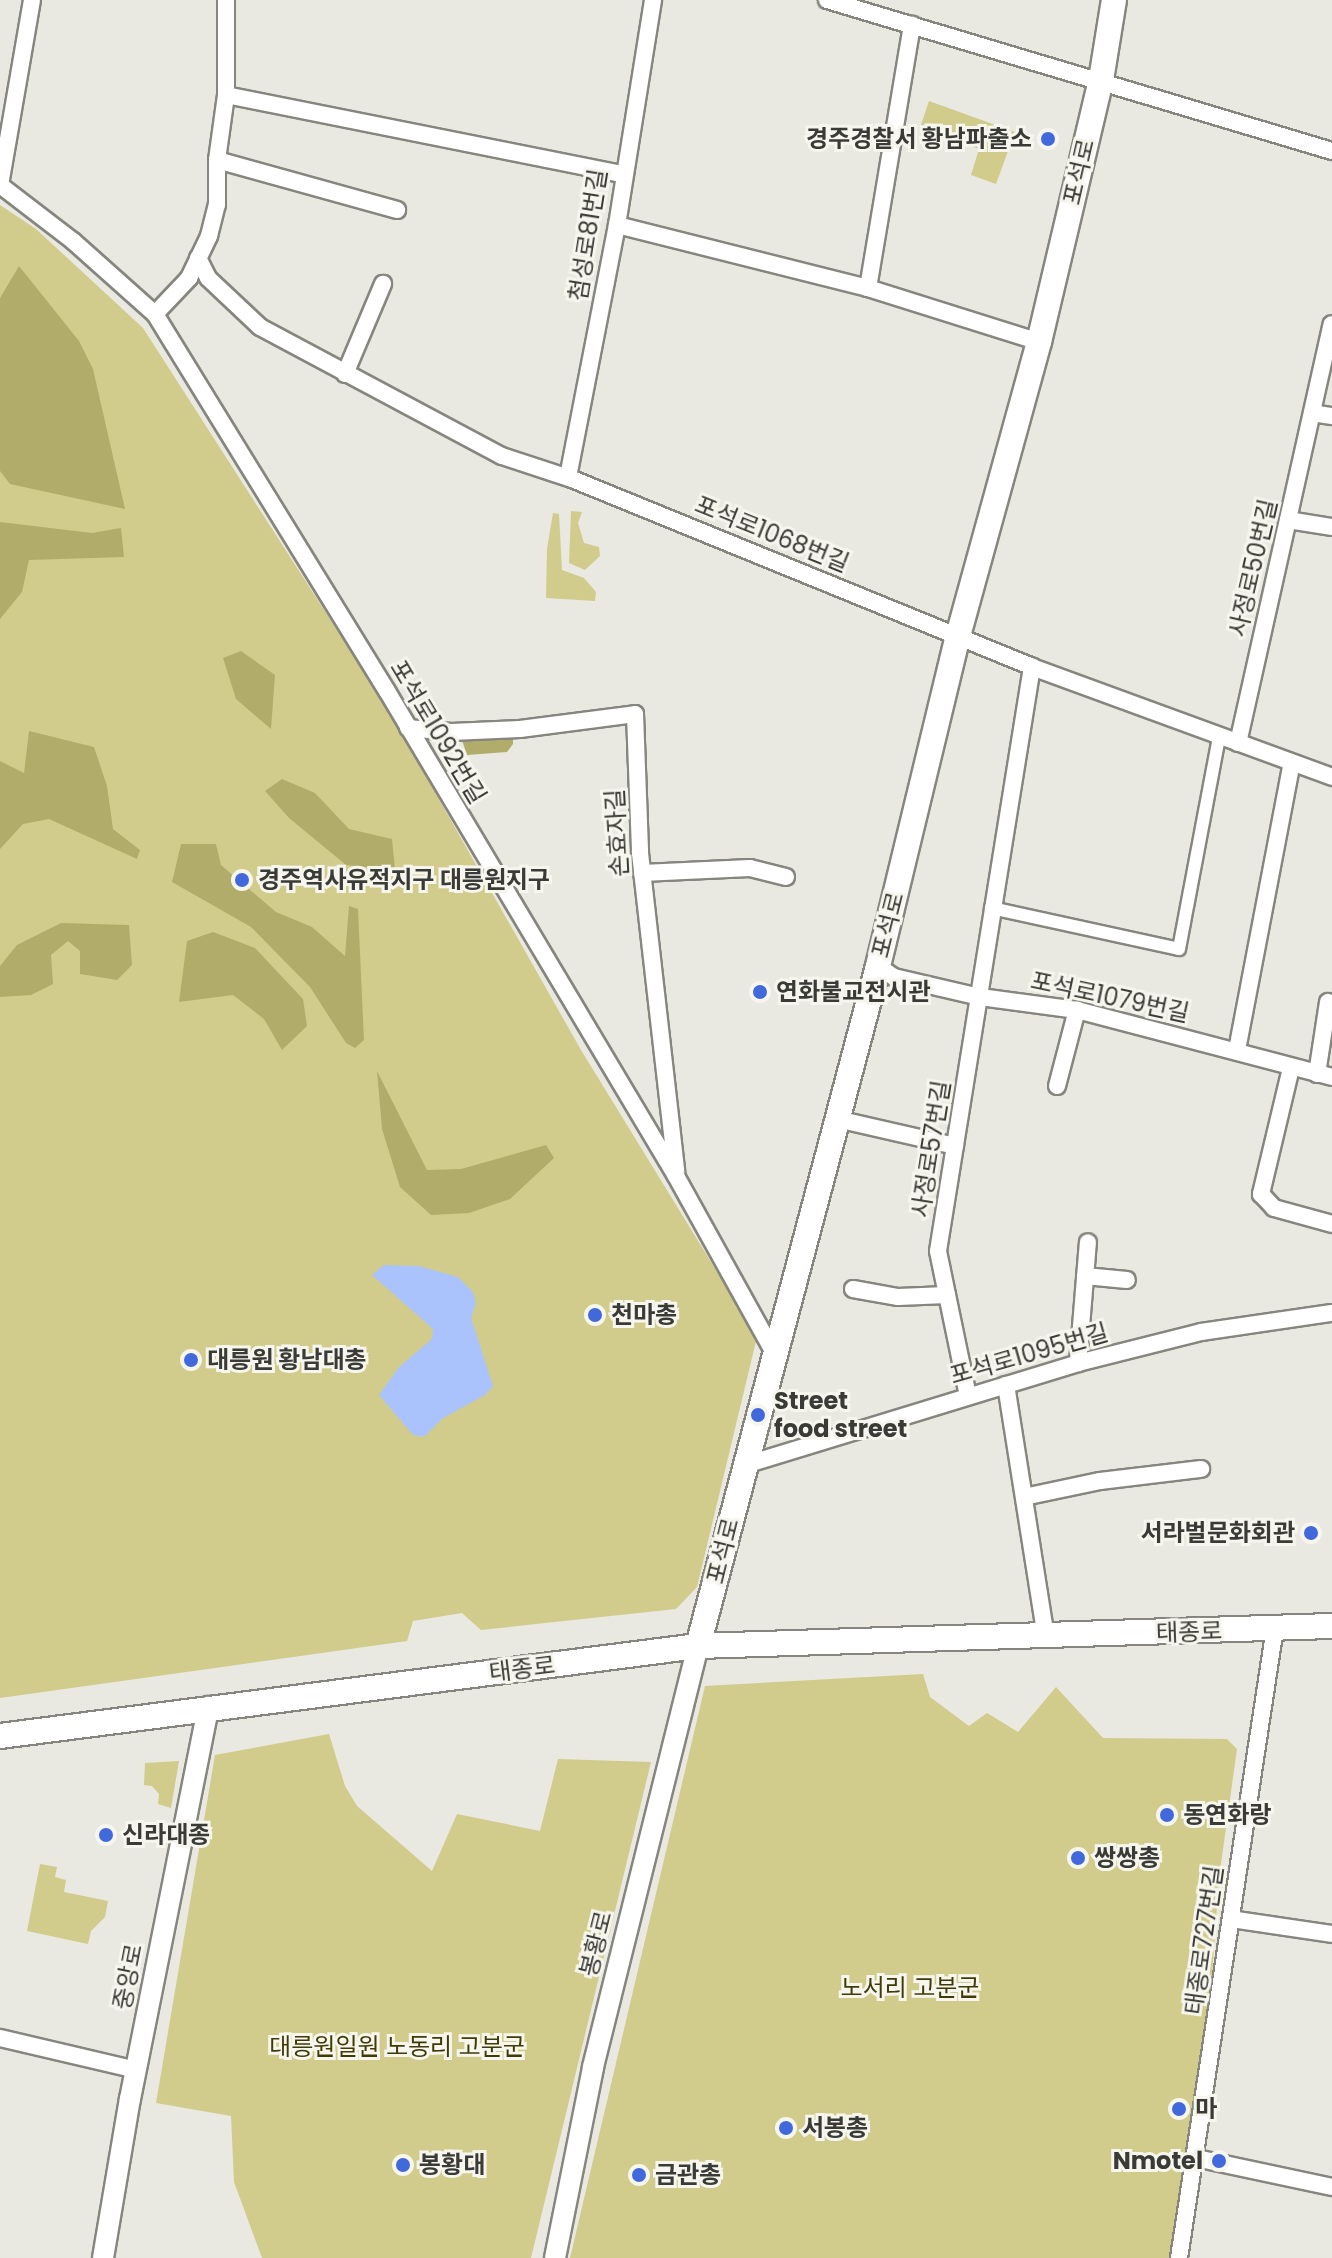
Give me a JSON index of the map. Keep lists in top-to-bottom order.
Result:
{
  "streets": {
    "main road": ["포석로", "태종로"],
    "street": [
      "첨성로81번길",
      "포석로1068번길",
      "사정로50번길",
      "포석로1092번길",
      "손효자길",
      "포석로1079번길",
      "사정로57번길",
      "포석로1095번길",
      "태종로727번길",
      "봉황로",
      "중앙로"
    ]
  },
  "crossings": [
    ["포석로", "포석로1068번길"],
    ["포석로", "포석로1092번길"],
    ["포석로", "포석로1079번길"],
    ["포석로", "포석로1095번길"],
    ["포석로", "태종로"],
    ["포석로", "봉황로"],
    ["첨성로81번길", "포석로1068번길"],
    ["포석로1068번길", "사정로50번길"],
    ["포석로1068번길", "사정로57번길"],
    ["포석로1092번길", "손효자길"],
    ["포석로1079번길", "사정로57번길"],
    ["사정로57번길", "포석로1095번길"],
    ["태종로", "태종로727번길"],
    ["태종로", "봉황로"],
    ["태종로", "중앙로"]
  ],
  "parks": ["노서리 고분군", "대릉원일원 노동리 고분군"],
  "places": [
    "경주경찰서 황남파출소",
    "경주역사유적지구 대릉원지구",
    "연화불교전시관",
    "천마총",
    "대릉원 황남대총",
    "Street food street",
    "서라벌문화회관",
    "동연화랑",
    "신라대종",
    "쌍쌍총",
    "마",
    "서봉총",
    "Nmotel",
    "봉황대",
    "금관총"
  ]
}
